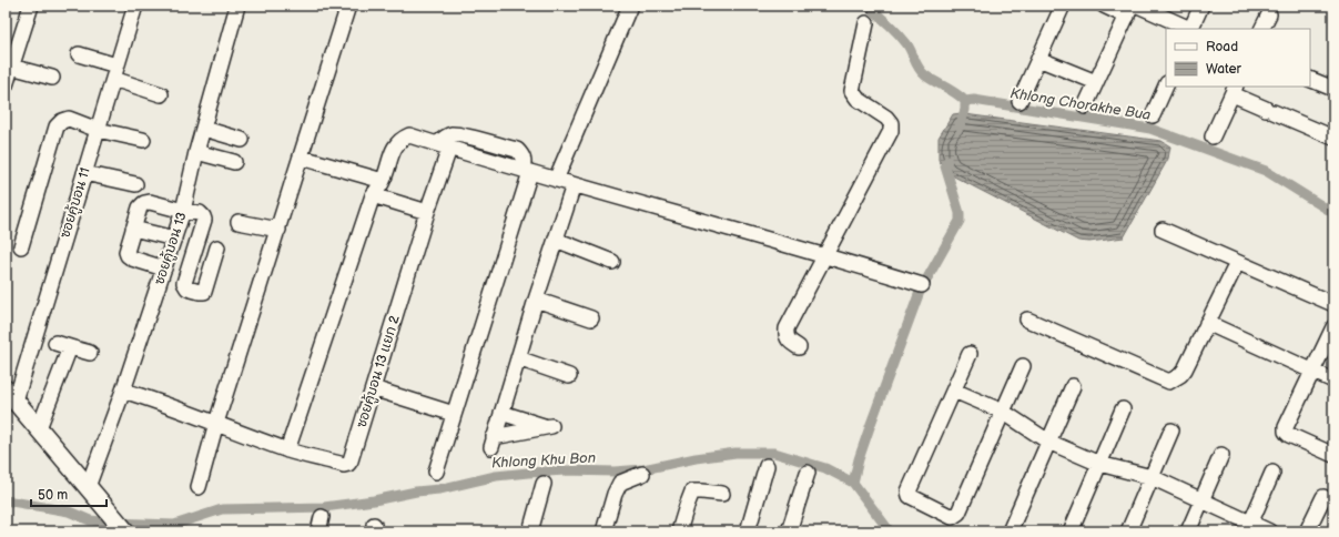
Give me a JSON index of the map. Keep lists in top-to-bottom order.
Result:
{
  "streets": {
    "street": ["ซอยคู้บอน 11", "ซอยคู้บอน 13", "ซอยคู้บอน 13 แยก 2"]
  },
  "crossings": [
    ["ซอยคู้บอน 13", "ซอยคู้บอน 13 แยก 2"]
  ],
  "water": ["Khlong Chorakhe Bua", "Khlong Khu Bon"],
  "legend": ["Road", "Water"],
  "scale_bar": "50 m"
}
